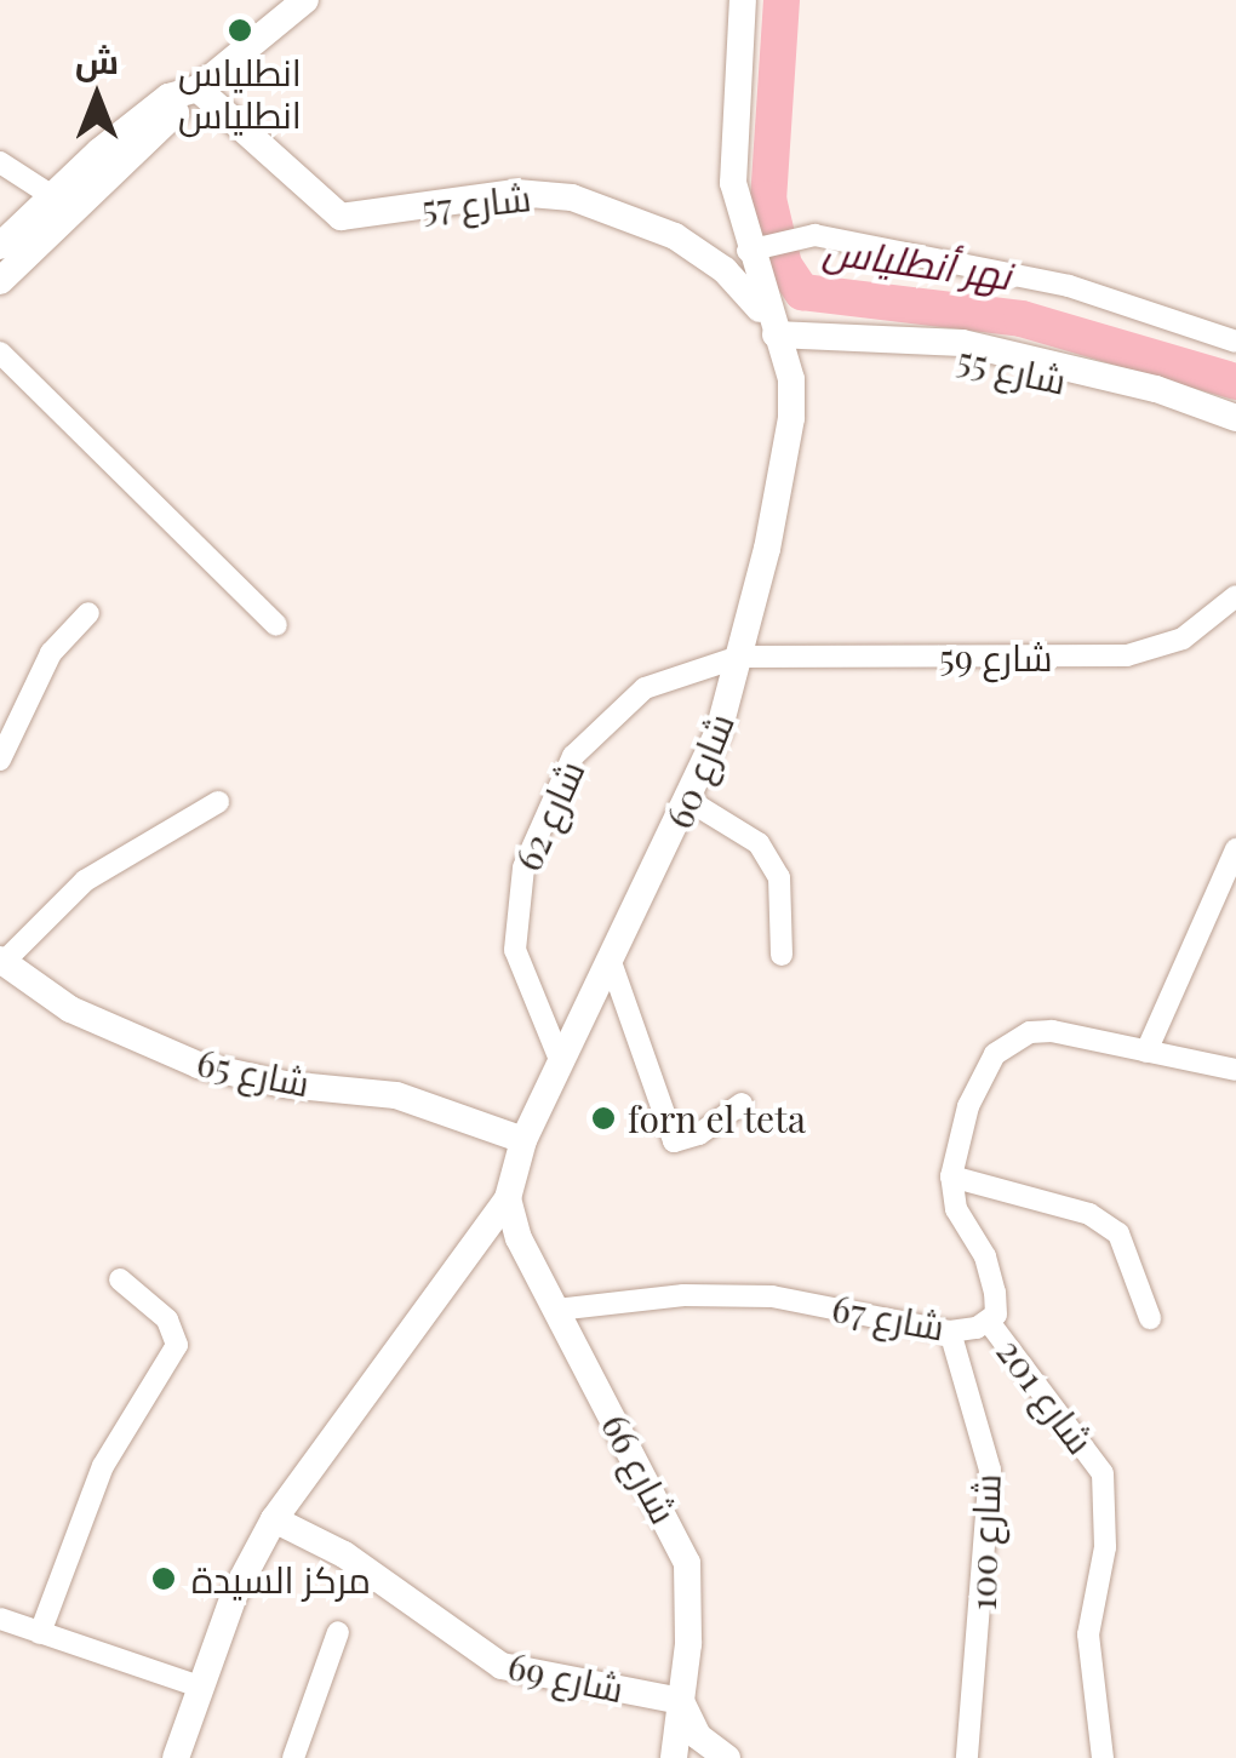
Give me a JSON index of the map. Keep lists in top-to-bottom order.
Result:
{
  "streets": {
    "street": [
      "شارع 57",
      "شارع 55",
      "شارع 59",
      "شارع 60",
      "شارع 62",
      "شارع 65",
      "شارع 67",
      "شارع 201",
      "شارع 66",
      "شارع 100",
      "شارع 69"
    ]
  },
  "crossings": [
    ["شارع 57", "شارع 55"],
    ["شارع 57", "شارع 60"],
    ["شارع 55", "شارع 60"],
    ["شارع 59", "شارع 60"],
    ["شارع 59", "شارع 62"],
    ["شارع 60", "شارع 62"],
    ["شارع 60", "شارع 65"],
    ["شارع 60", "شارع 66"],
    ["شارع 67", "شارع 201"],
    ["شارع 67", "شارع 66"],
    ["شارع 67", "شارع 100"],
    ["شارع 66", "شارع 69"]
  ],
  "water": ["نهر أنطلياس"],
  "places": ["انطلياس انطلياس", "forn el teta", "مركز السيدة"],
  "north": "top"
}
